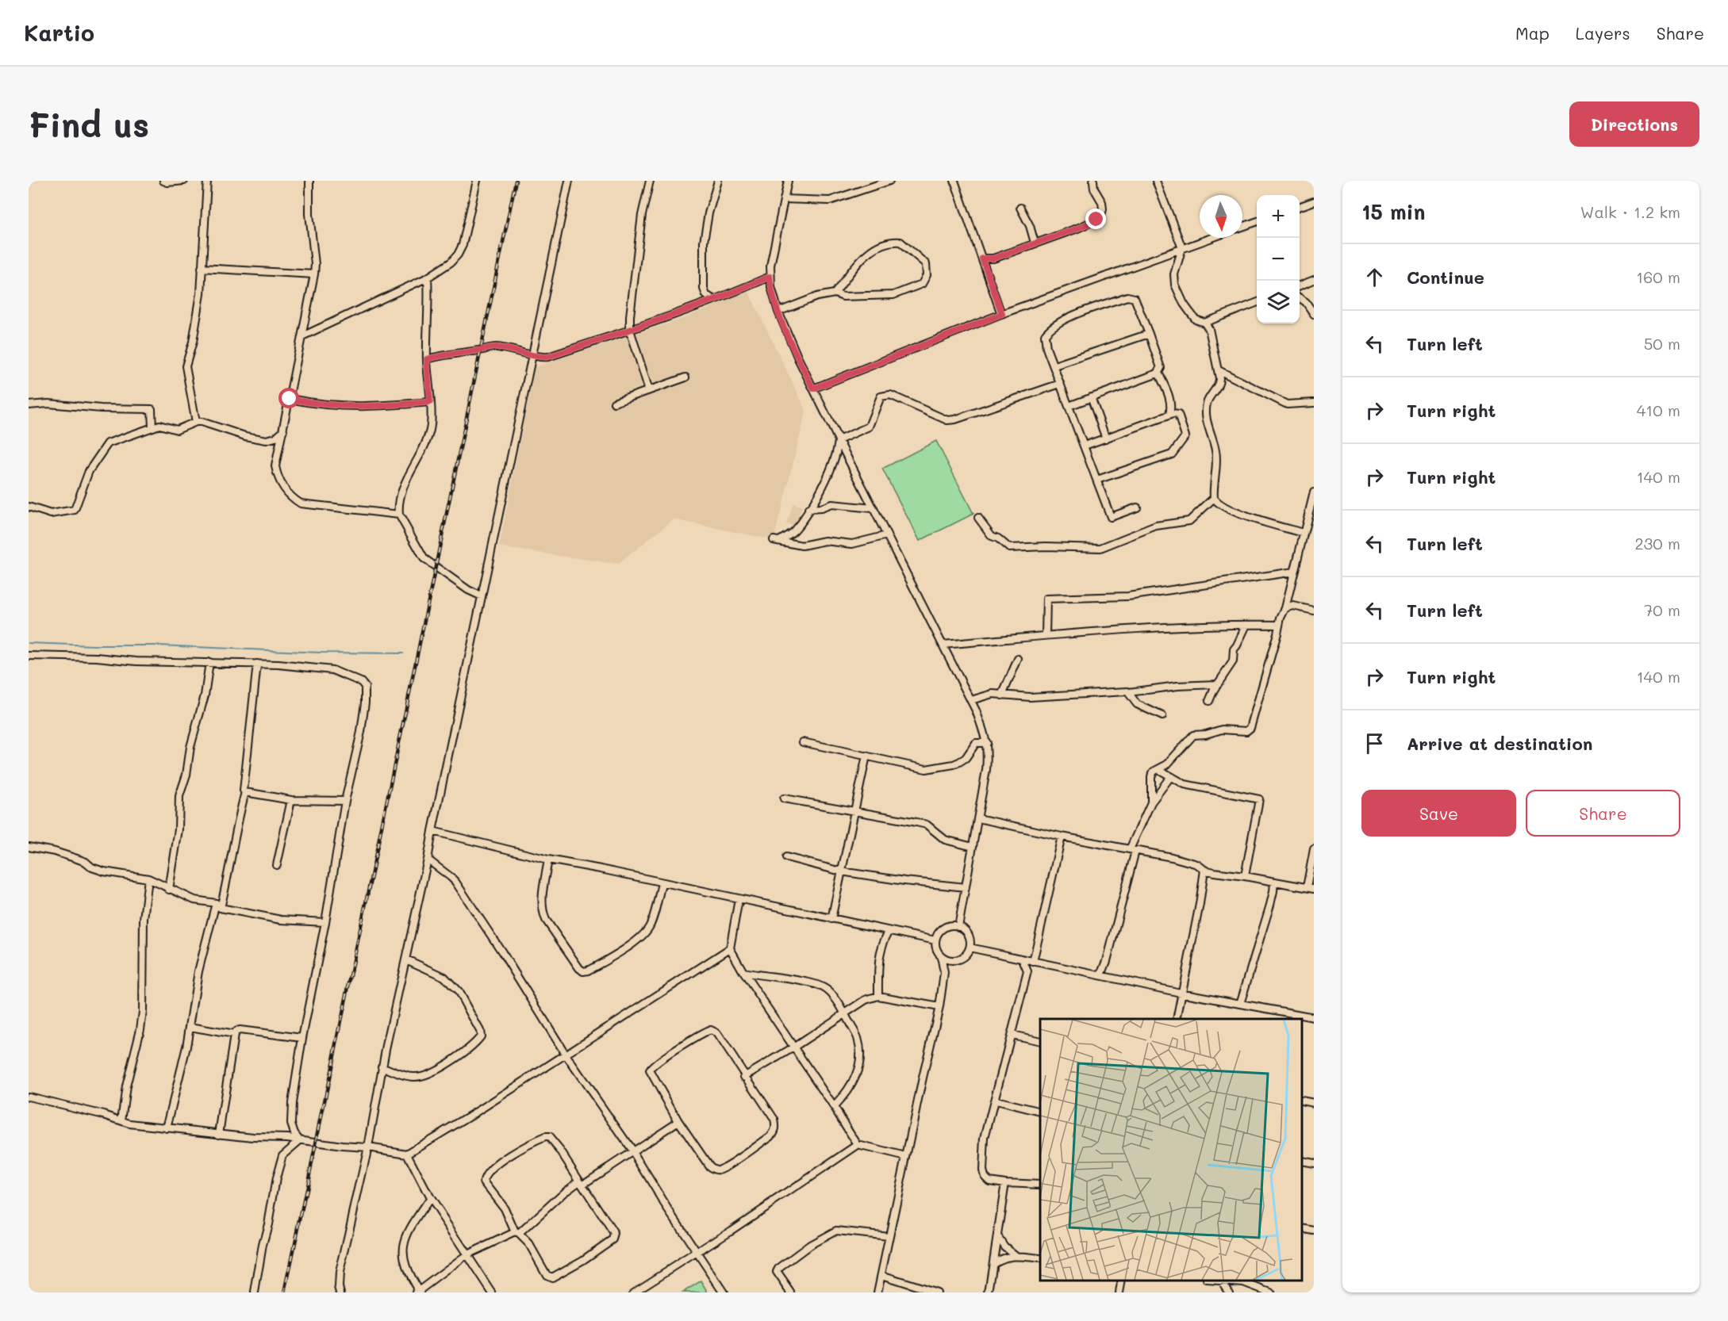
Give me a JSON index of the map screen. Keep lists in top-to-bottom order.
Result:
{
  "north": "bottom",
  "page": {
    "header": "Kartio",
    "nav": ["Map", "Layers", "Share"],
    "buttons": [
      "Directions",
      ["Save", "Share"]
    ],
    "title": "Find us",
    "heading": ["15 min", "Walk · 1.2 km"],
    "map_buttons": ["+", "−"],
    "list": [
      ["Continue", "160 m"],
      ["Turn left", "50 m"],
      ["Turn right", "410 m"],
      ["Turn right", "140 m"],
      ["Turn left", "230 m"],
      ["Turn left", "70 m"],
      ["Turn right", "140 m"],
      "Arrive at destination"
    ]
  }
}
